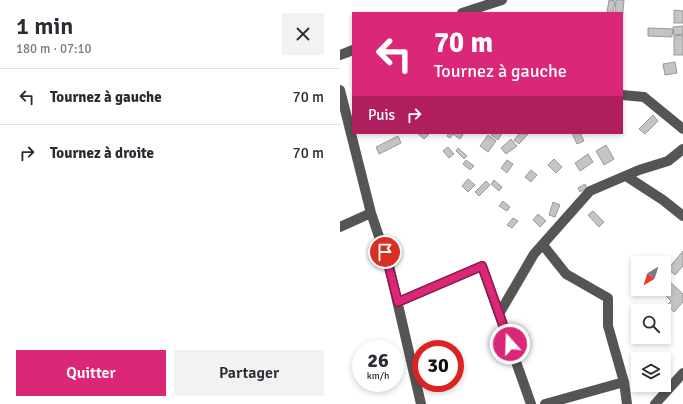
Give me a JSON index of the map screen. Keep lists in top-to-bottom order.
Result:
{
  "north": "bottom left",
  "page": {
    "heading": ["1 min", "180 m · 07:10"],
    "turn": ["70 m", "Tournez à gauche"],
    "list": [
      {
        "name": "Tournez à gauche",
        "value": "70 m"
      },
      {
        "name": "Tournez à droite",
        "value": "70 m"
      }
    ],
    "then": "Puis",
    "speed": "26 km/h",
    "limit": "30",
    "buttons": ["Quitter", "Partager"]
  }
}
